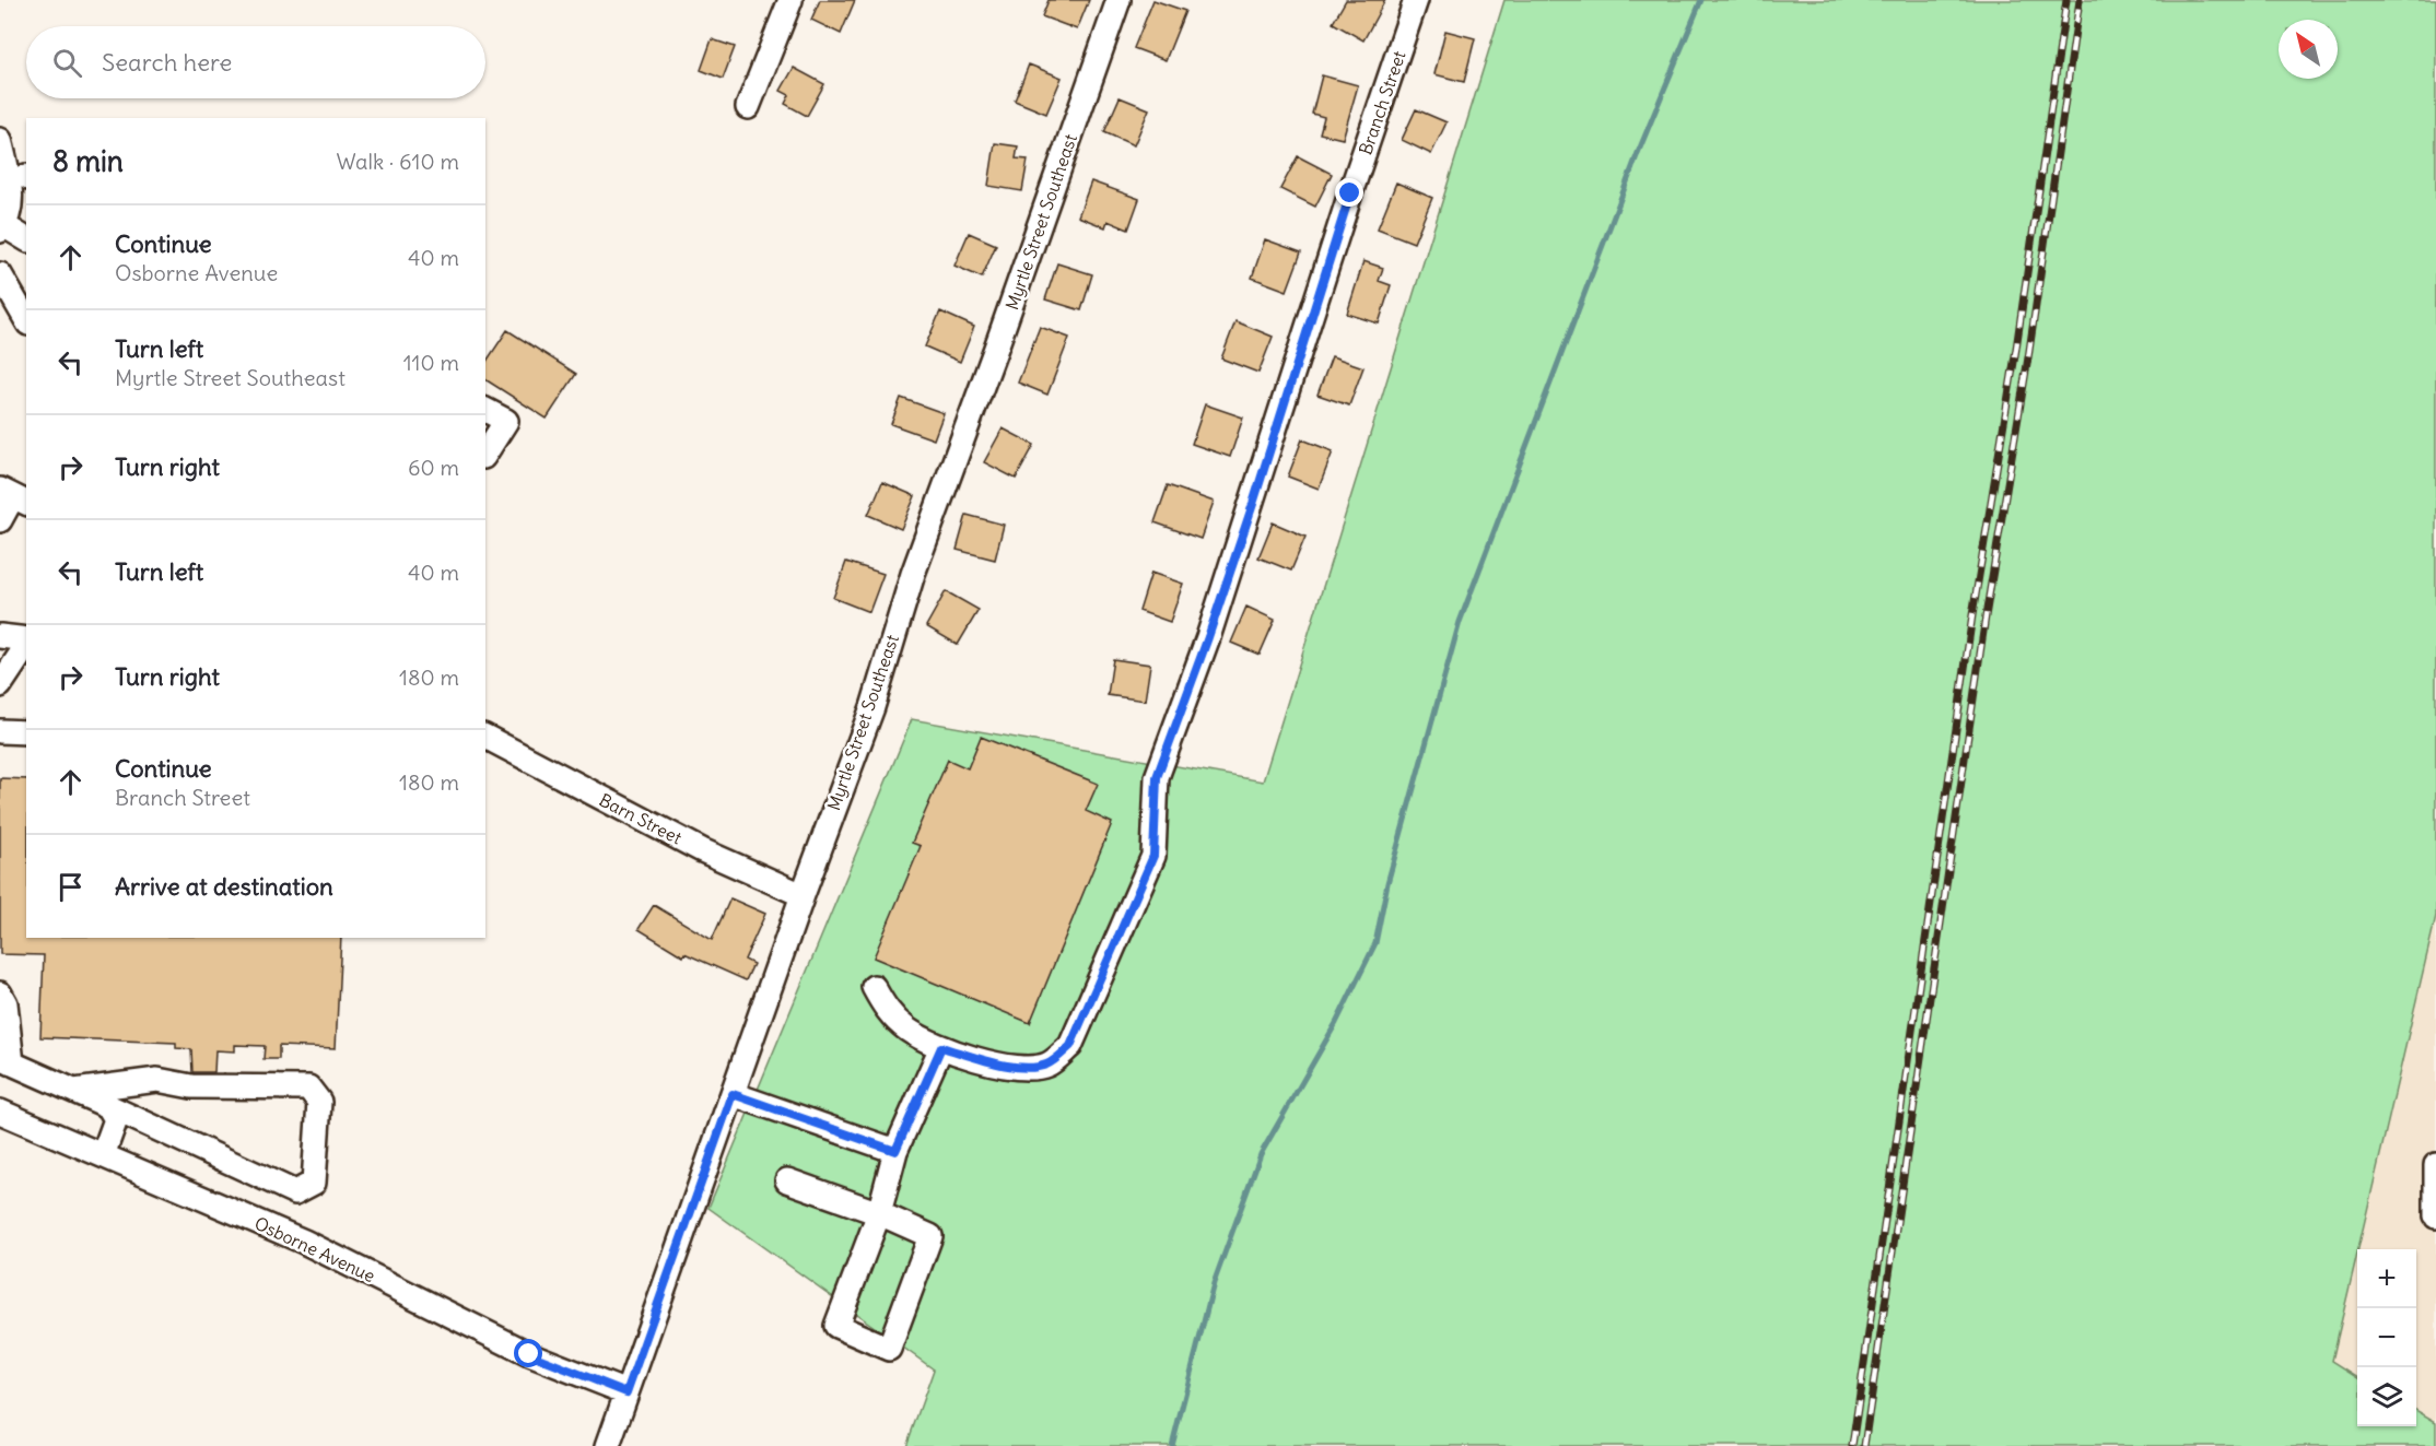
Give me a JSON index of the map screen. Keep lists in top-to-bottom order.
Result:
{
  "streets": {
    "street": [
      "Branch Street",
      "Myrtle Street Southeast",
      "Barn Street",
      "Osborne Avenue"
    ]
  },
  "crossings": [
    ["Myrtle Street Southeast", "Barn Street"],
    ["Myrtle Street Southeast", "Osborne Avenue"]
  ],
  "north": "top left",
  "page": {
    "search": "Search here",
    "heading": ["8 min", "Walk · 610 m"],
    "list": [
      ["Continue", "Osborne Avenue", "40 m"],
      ["Turn left", "Myrtle Street Southeast", "110 m"],
      ["Turn right", "60 m"],
      ["Turn left", "40 m"],
      ["Turn right", "180 m"],
      ["Continue", "Branch Street", "180 m"],
      "Arrive at destination"
    ],
    "map_buttons": ["+", "−"]
  }
}
